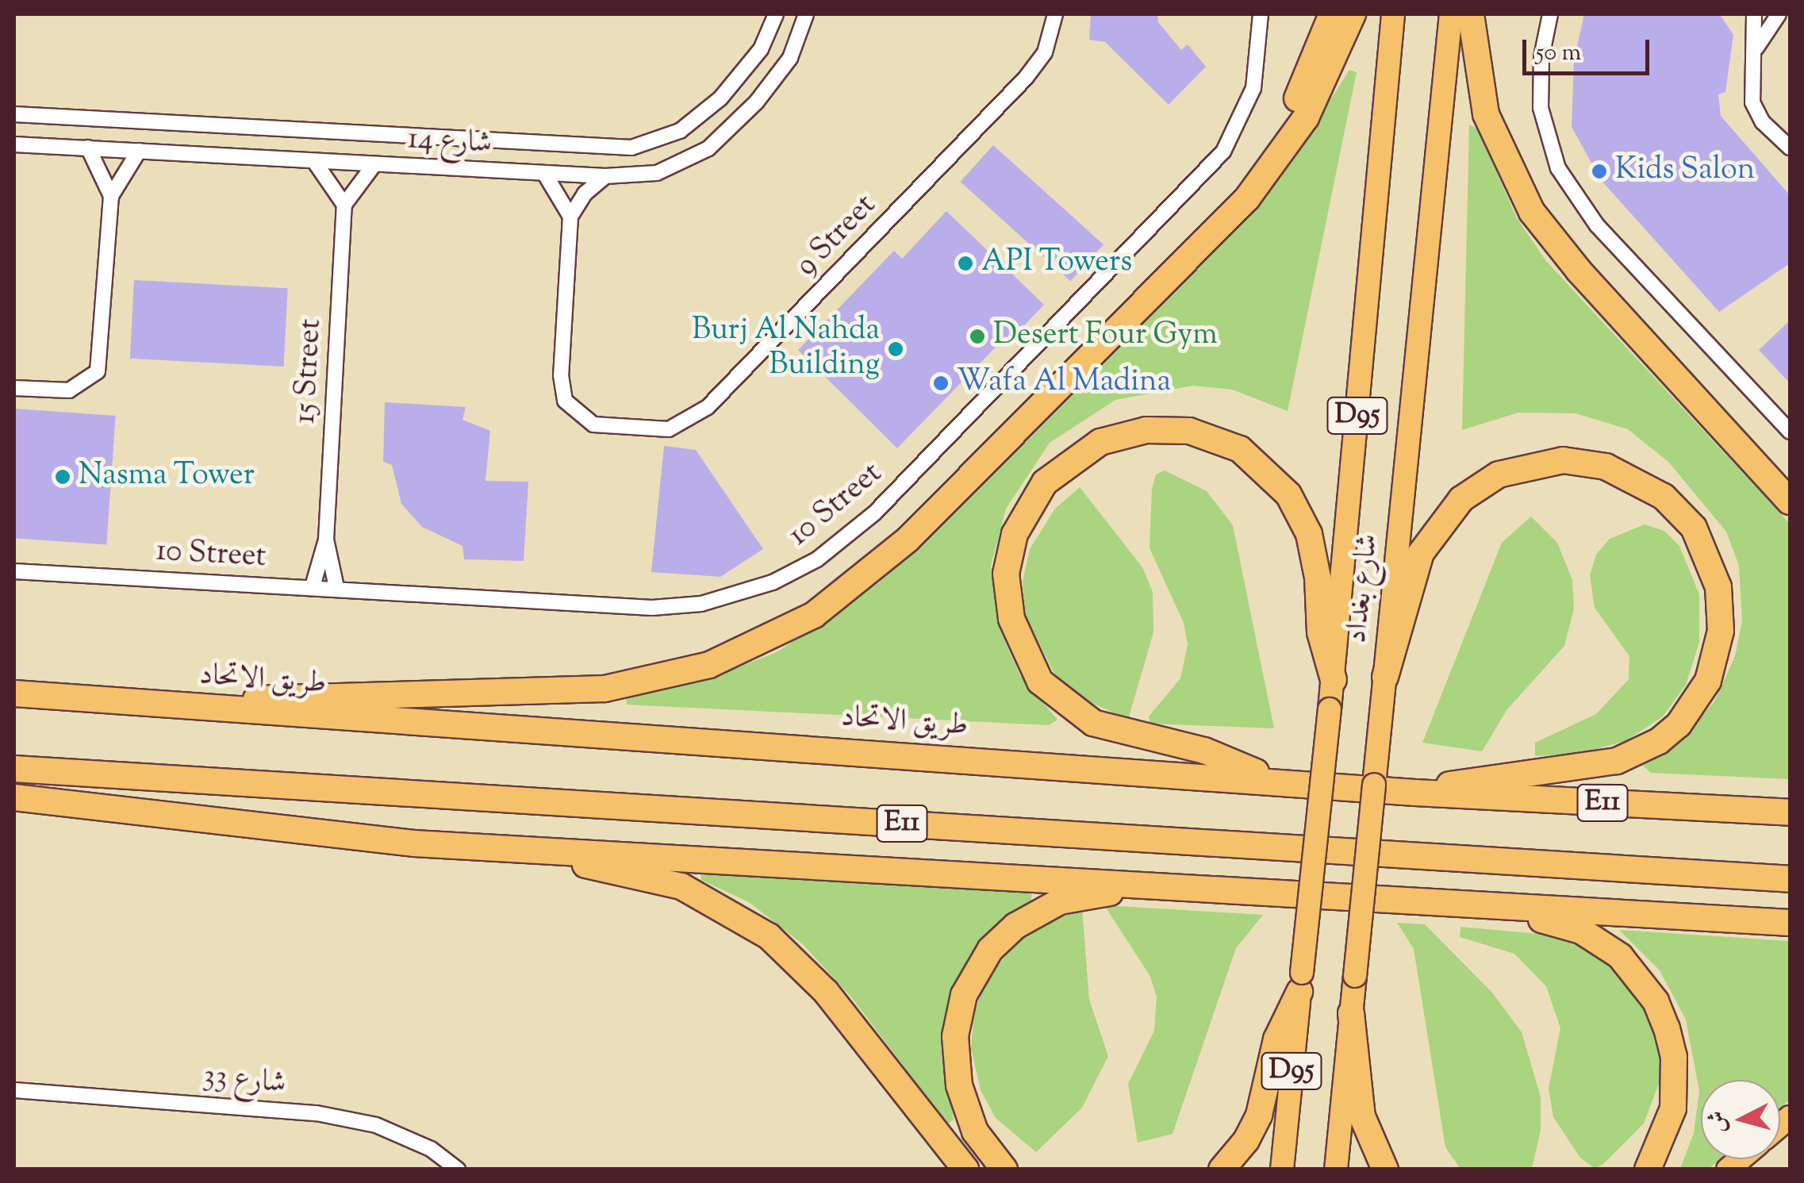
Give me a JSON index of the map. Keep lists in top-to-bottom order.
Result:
{
  "streets": {
    "highway": ["طريق الاتحاد", "E11"],
    "main road": ["D95", "شارع بغداد"],
    "street": [
      "شارع 14",
      "9 Street",
      "15 Street",
      "10 Street",
      "شارع 33"
    ]
  },
  "places": [
    "Kids Salon",
    "API Towers",
    "Desert Four Gym",
    "Burj Al Nahda Building",
    "Wafa Al Madina",
    "Nasma Tower"
  ],
  "scale_bar": "50 m",
  "north": "left"
}
